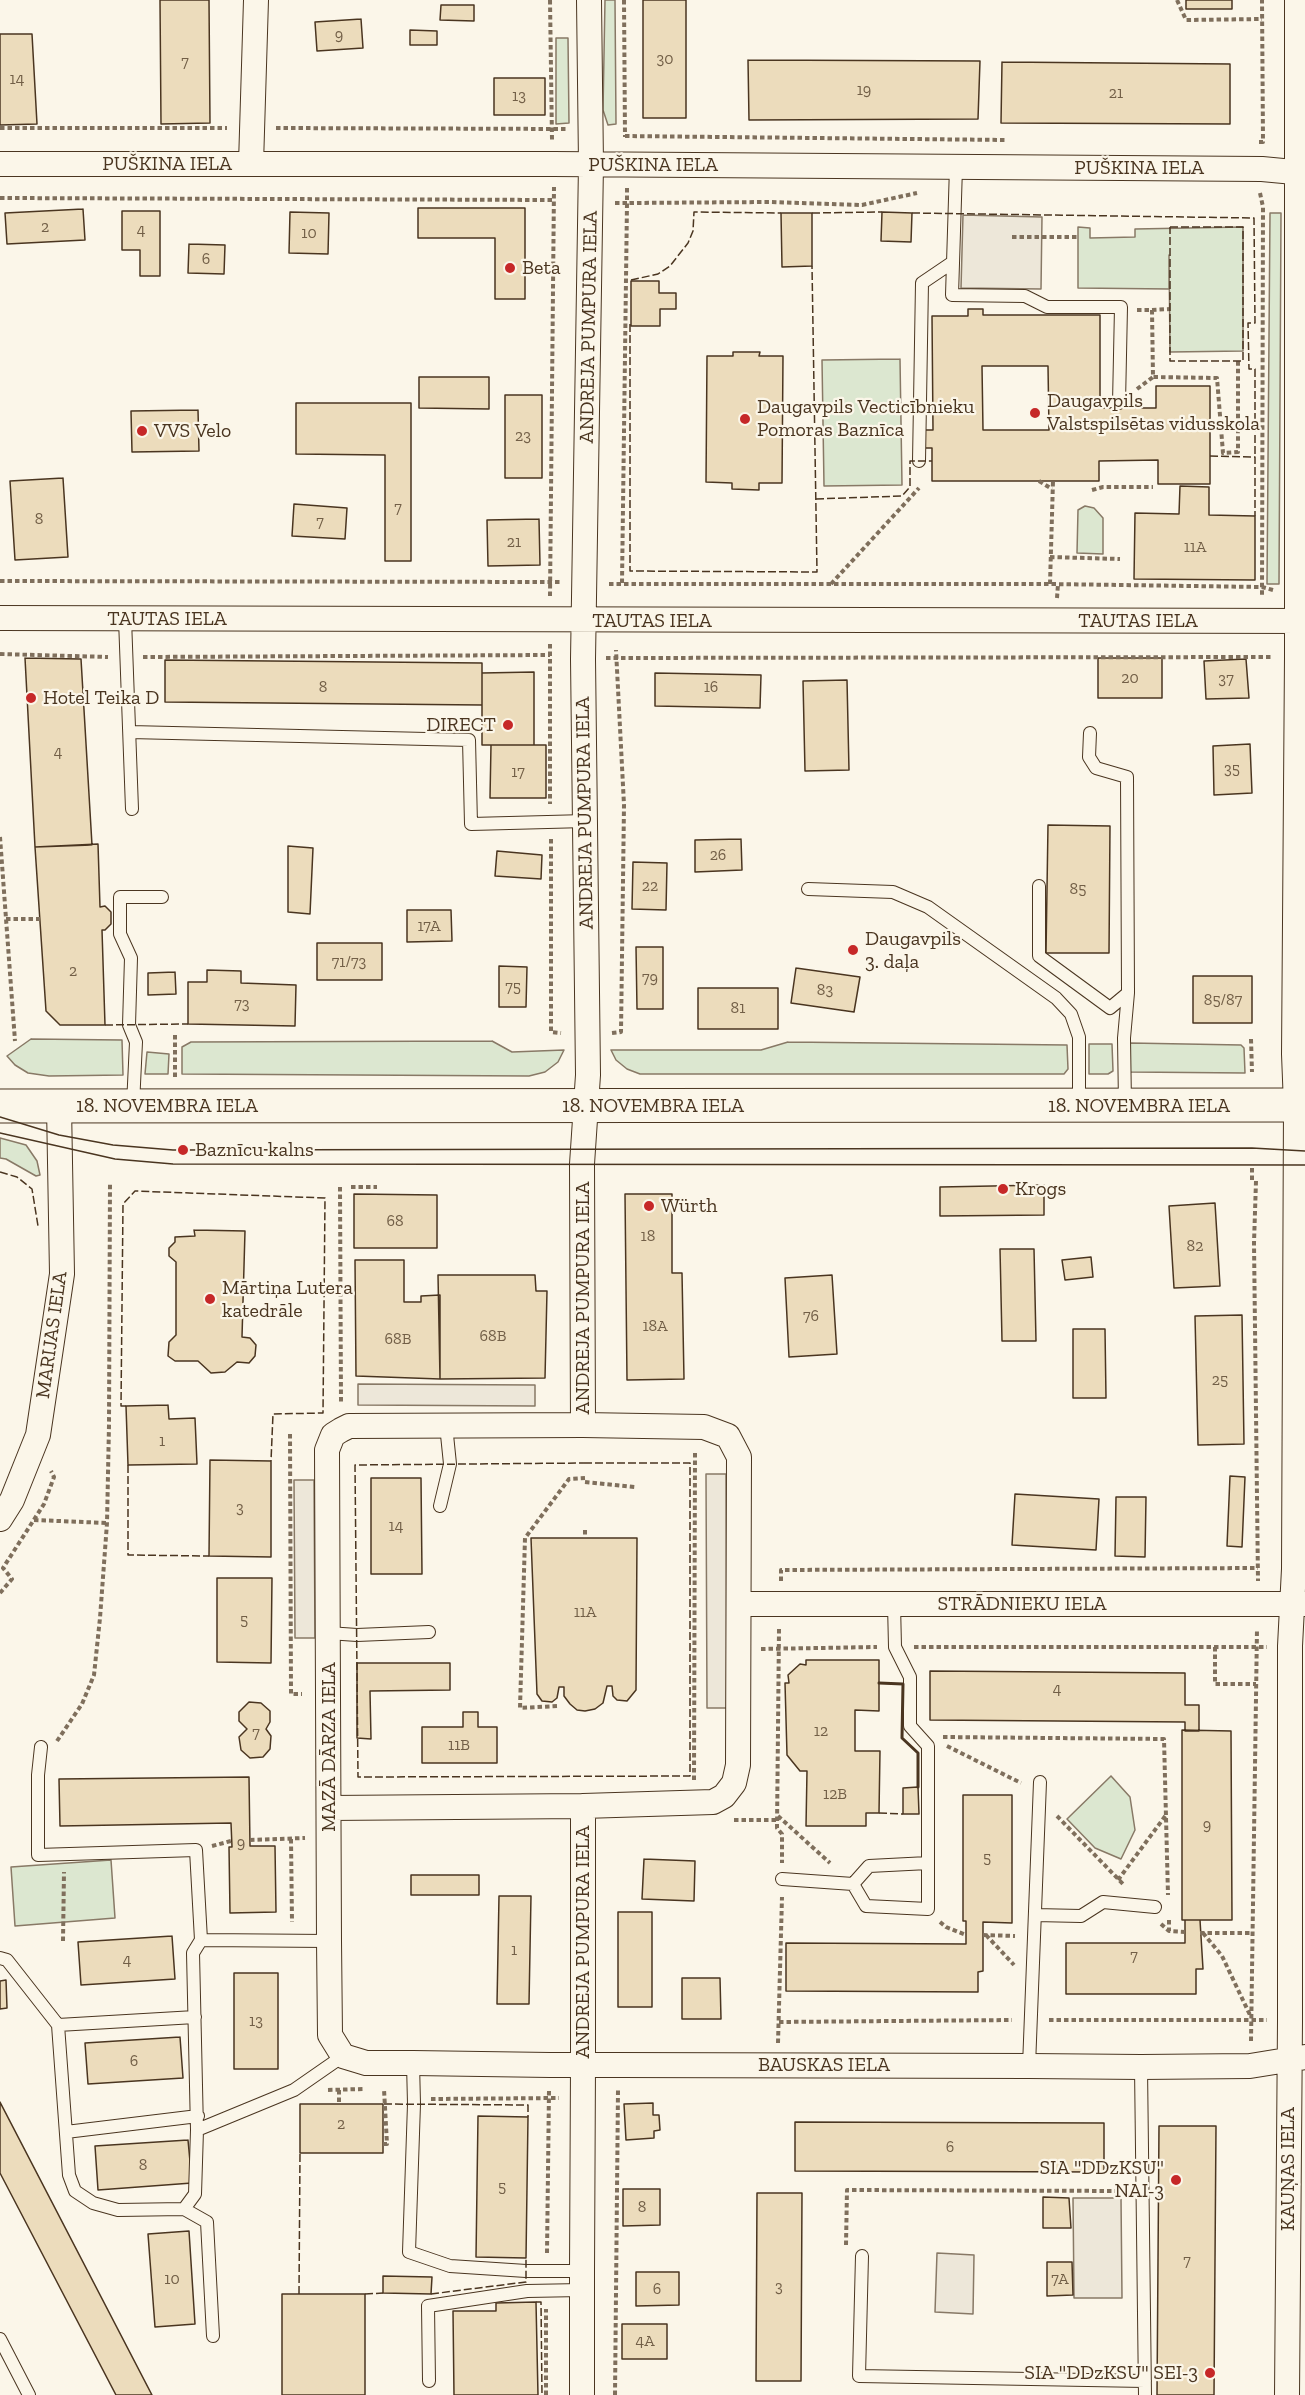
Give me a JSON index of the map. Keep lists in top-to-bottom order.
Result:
{
  "streets": {
    "main road": ["18. NOVEMBRA IELA"],
    "street": [
      "PUŠKINA IELA",
      "ANDREJA PUMPURA IELA",
      "TAUTAS IELA",
      "MARIJAS IELA",
      "STRĀDNIEKU IELA",
      "MAZĀ DĀRZA IELA",
      "BAUSKAS IELA",
      "KAUŅAS IELA"
    ]
  },
  "crossings": [
    ["PUŠKINA IELA", "ANDREJA PUMPURA IELA"],
    ["PUŠKINA IELA", "KAUŅAS IELA"],
    ["ANDREJA PUMPURA IELA", "TAUTAS IELA"],
    ["ANDREJA PUMPURA IELA", "18. NOVEMBRA IELA"],
    ["ANDREJA PUMPURA IELA", "STRĀDNIEKU IELA"],
    ["ANDREJA PUMPURA IELA", "BAUSKAS IELA"],
    ["TAUTAS IELA", "KAUŅAS IELA"],
    ["18. NOVEMBRA IELA", "MARIJAS IELA"],
    ["18. NOVEMBRA IELA", "KAUŅAS IELA"],
    ["STRĀDNIEKU IELA", "KAUŅAS IELA"],
    ["MAZĀ DĀRZA IELA", "BAUSKAS IELA"],
    ["BAUSKAS IELA", "KAUŅAS IELA"]
  ],
  "places": [
    "Beta",
    "Daugavpils Valstspilsētas vidusskola",
    "Daugavpils Vecticībnieku Pomoras Baznīca",
    "VVS Velo",
    "Hotel Teika D",
    "DIRECT",
    "Daugavpils 3. daļa",
    "Baznīcu kalns",
    "Krogs",
    "Würth",
    "Mārtiņa Lutera katedrāle",
    "SIA \"DDzKSU\" NAI-3",
    "SIA \"DDzKSU\" SEI-3"
  ],
  "house_numbers": [
    "9",
    "30",
    "7",
    "14",
    "19",
    "21",
    "13",
    "2",
    "4",
    "10",
    "6",
    "23",
    "7",
    "8",
    "7",
    "21",
    "11A",
    "20",
    "37",
    "8",
    "16",
    "4",
    "35",
    "17",
    "26",
    "22",
    "85",
    "17A",
    "71/73",
    "2",
    "79",
    "75",
    "83",
    "85/87",
    "73",
    "81",
    "68",
    "18",
    "82",
    "76",
    "18A",
    "68B",
    "68B",
    "25",
    "1",
    "3",
    "14",
    "11A",
    "5",
    "4",
    "12",
    "7",
    "11B",
    "12B",
    "9",
    "9",
    "5",
    "1",
    "7",
    "4",
    "13",
    "6",
    "2",
    "6",
    "8",
    "5",
    "8",
    "7",
    "10",
    "7A",
    "3",
    "6",
    "4A"
  ]
}
